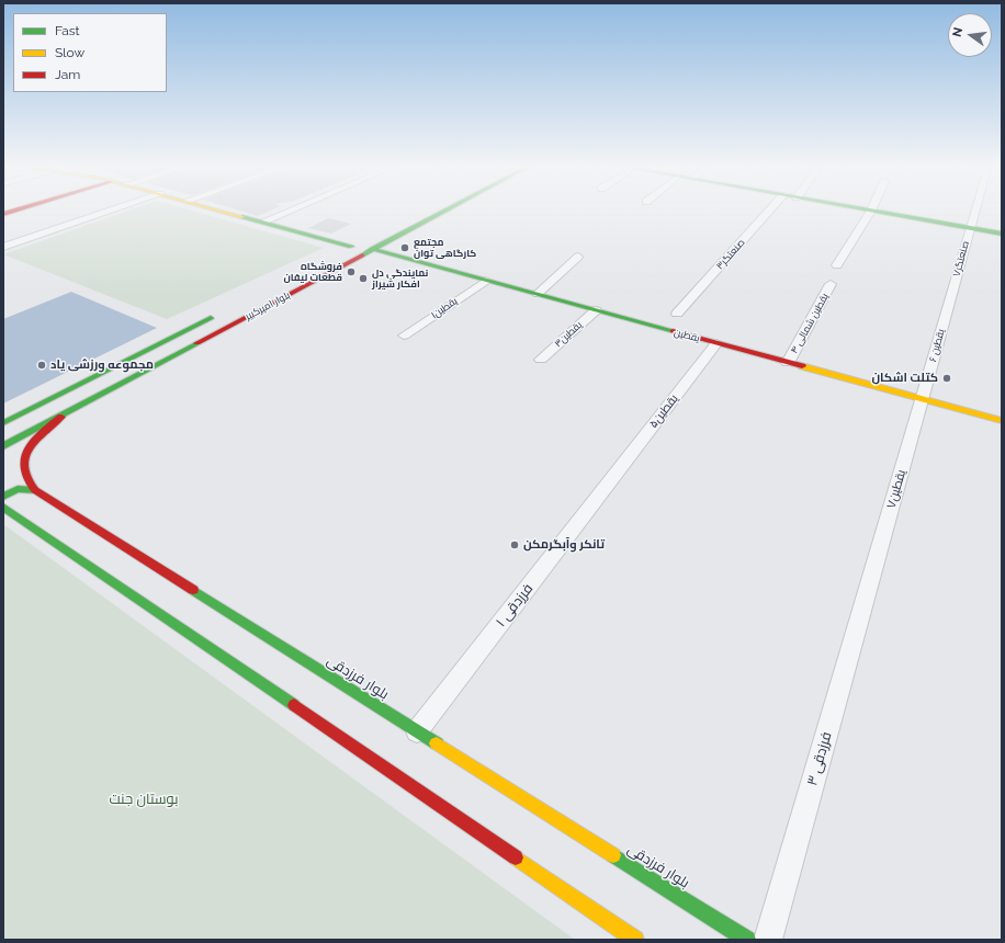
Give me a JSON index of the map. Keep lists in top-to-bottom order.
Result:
{
  "streets": {
    "street": [
      "صنعتگر۳",
      "صنعتگر۷",
      "بلوار امیرکبیر",
      "یقطین۱",
      "یقطین شمالی ۴",
      "یقطین۳",
      "یقطین",
      "یقطین ۶",
      "یقطین۵",
      "یقطین۷",
      "فرزدقی ۱",
      "بلوار فرزدقی",
      "فرزدقی ۳"
    ]
  },
  "crossings": [
    ["صنعتگر۷", "یقطین ۶"],
    ["بلوار امیرکبیر", "یقطین"],
    ["بلوار امیرکبیر", "بلوار فرزدقی"],
    ["یقطین۱", "یقطین"],
    ["یقطین شمالی ۴", "یقطین"],
    ["یقطین۳", "یقطین"],
    ["یقطین", "یقطین ۶"],
    ["یقطین", "یقطین۵"],
    ["یقطین", "یقطین۷"],
    ["یقطین ۶", "یقطین۷"],
    ["یقطین۵", "فرزدقی ۱"],
    ["یقطین۷", "فرزدقی ۳"],
    ["فرزدقی ۱", "بلوار فرزدقی"]
  ],
  "parks": ["بوستان جنت"],
  "places": [
    "مجتمع کارگاهی توان",
    "فروشگاه قطعات لیفان",
    "نمایندگی دل افکار شیراز",
    "مجموعه ورزشی یاد",
    "کتلت اشکان",
    "تانکر وآبگرمکن"
  ],
  "legend": ["Fast", "Slow", "Jam"],
  "north": "left"
}
